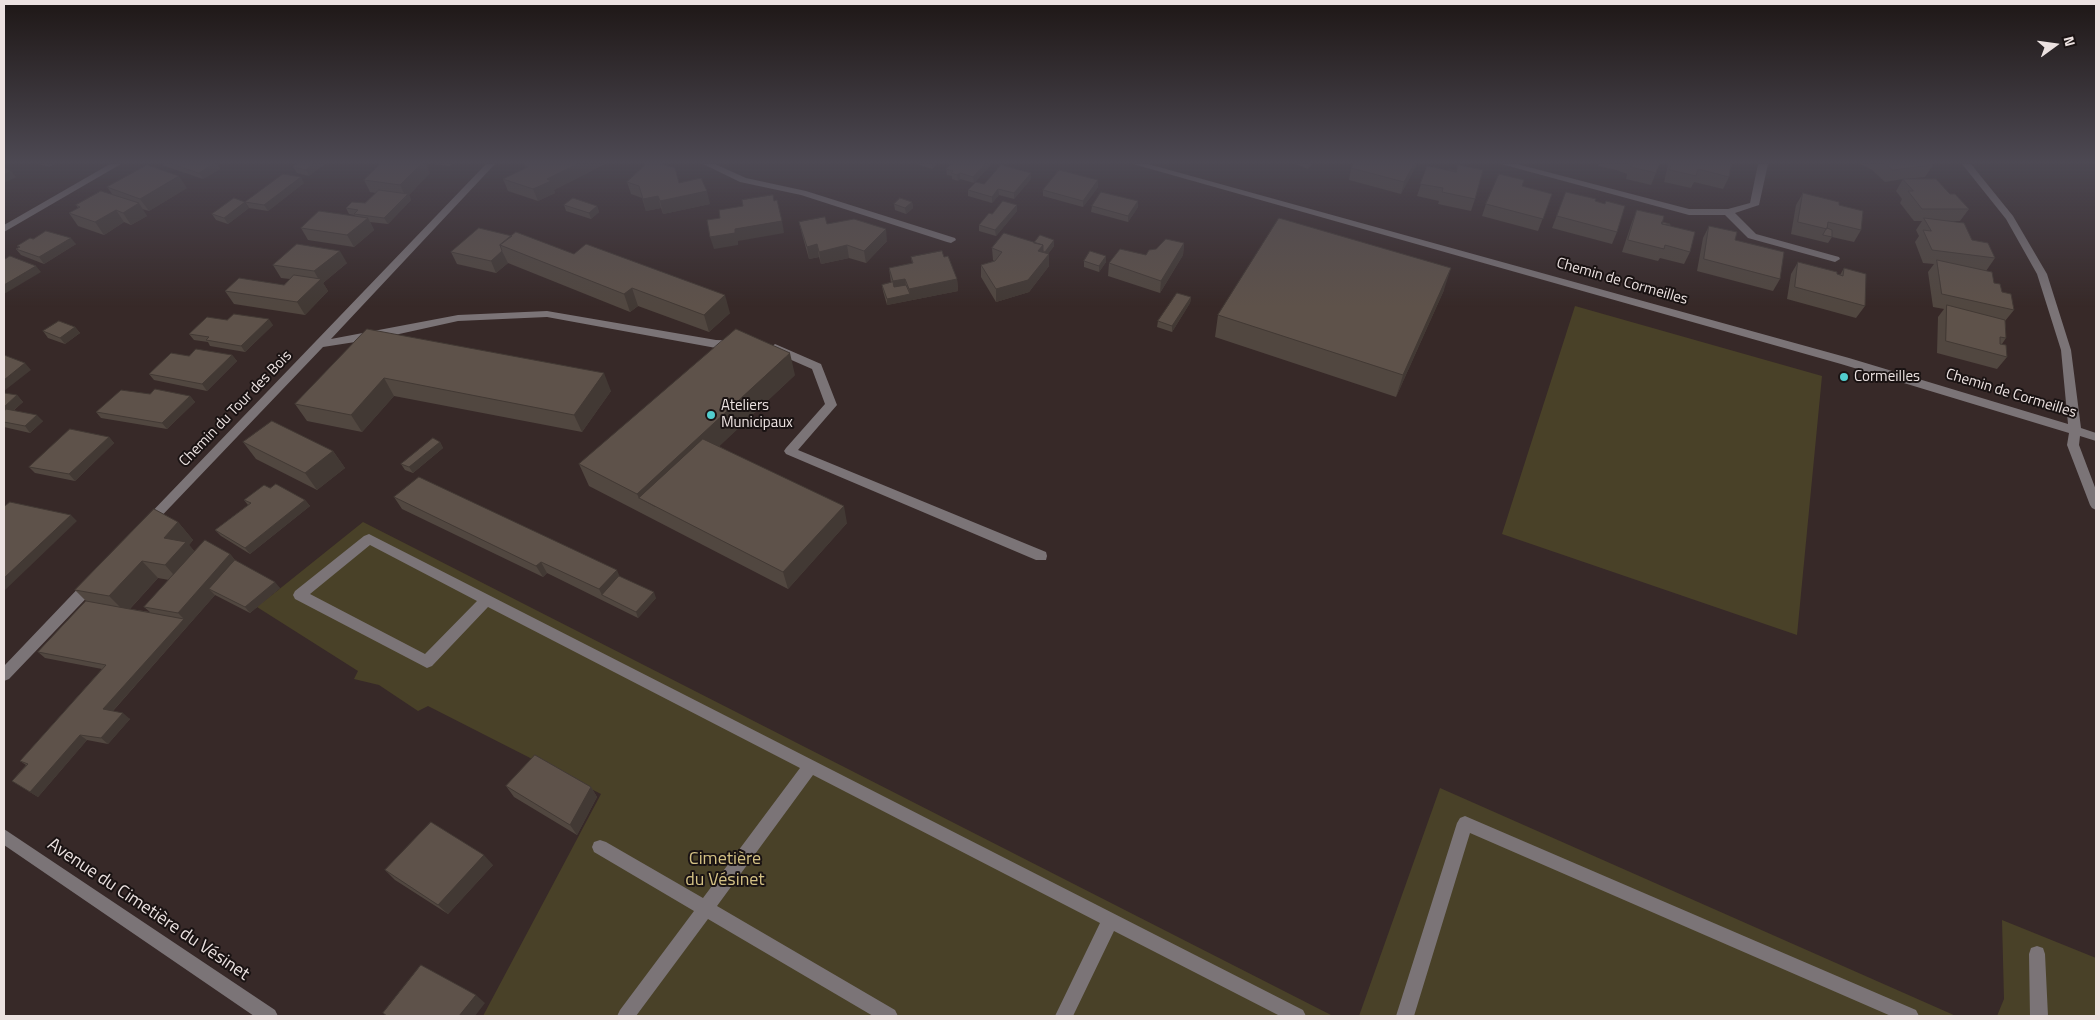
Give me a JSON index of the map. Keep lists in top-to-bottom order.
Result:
{
  "streets": {
    "street": ["Chemin de Cormeilles", "Chemin du Tour des Bois", "Avenue du Cimetière du Vésinet"]
  },
  "parks": ["Cimetière du Vésinet"],
  "places": ["Cormeilles", "Ateliers Municipaux"],
  "north": "right"
}
